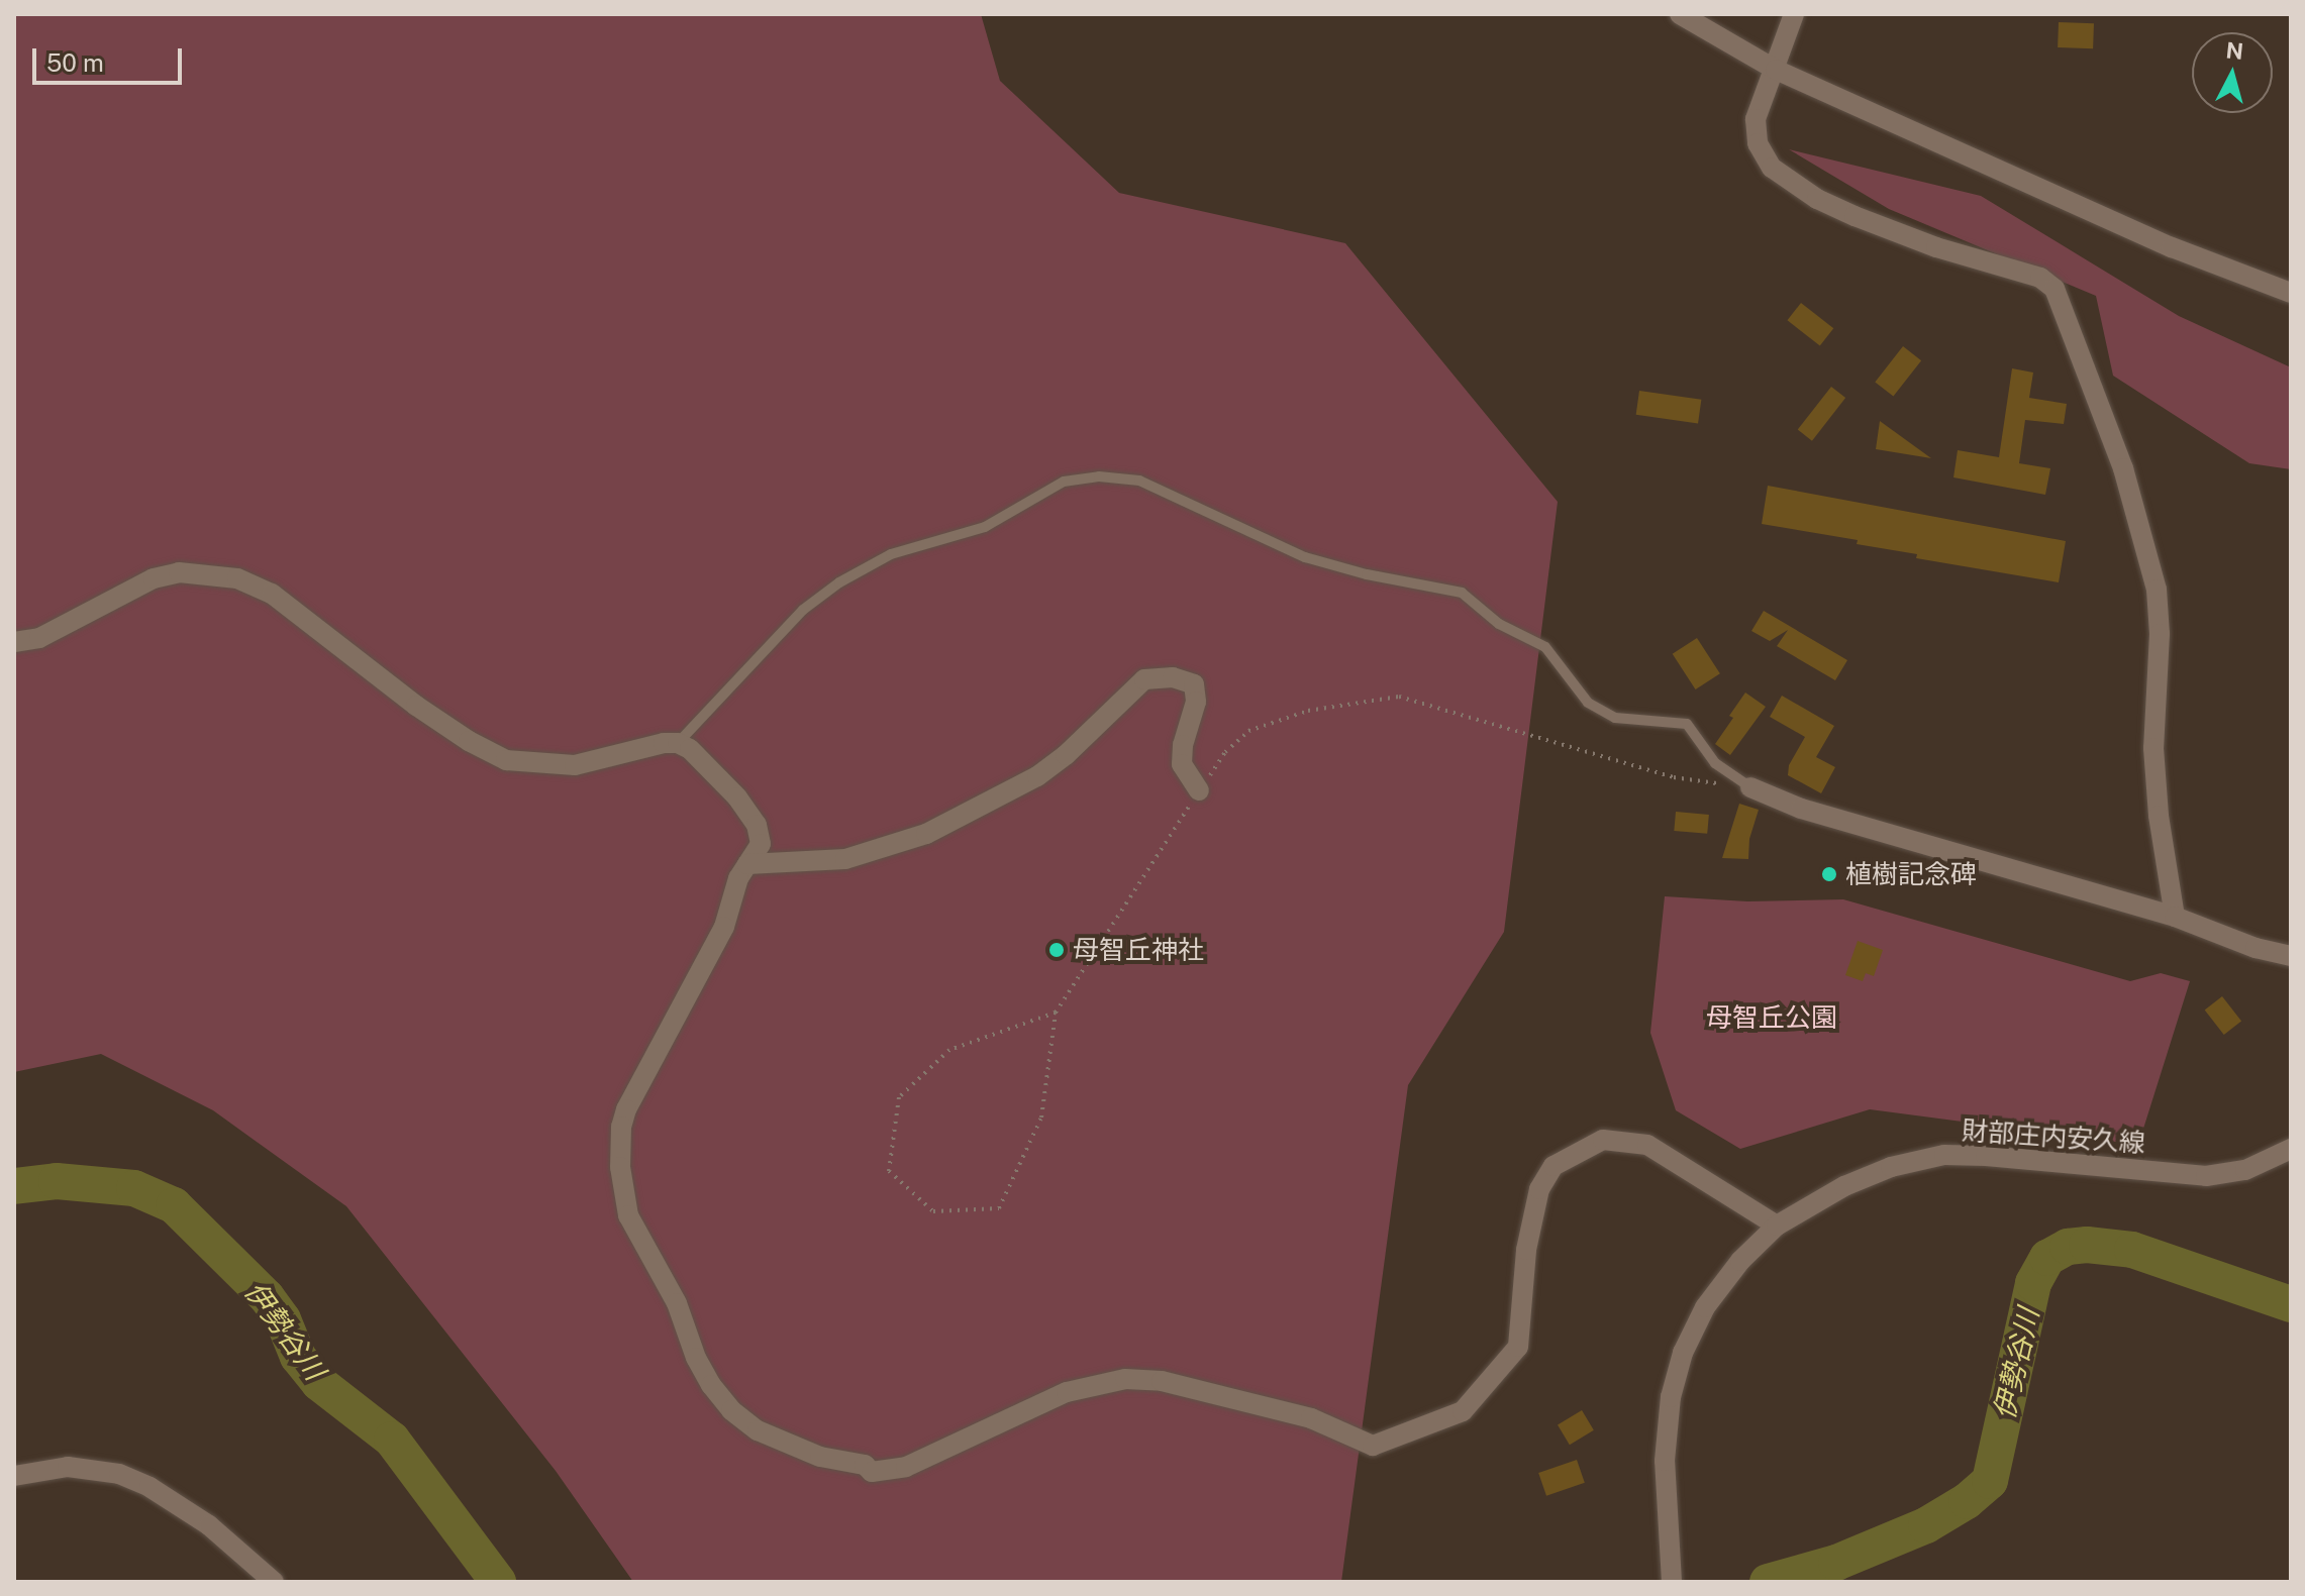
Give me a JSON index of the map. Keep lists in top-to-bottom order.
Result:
{
  "streets": {
    "street": ["財部庄内安久線"]
  },
  "water": ["伊勢谷川"],
  "parks": ["母智丘公園"],
  "places": ["植樹記念碑", "母智丘神社"],
  "scale_bar": "50 m",
  "north": "top"
}
